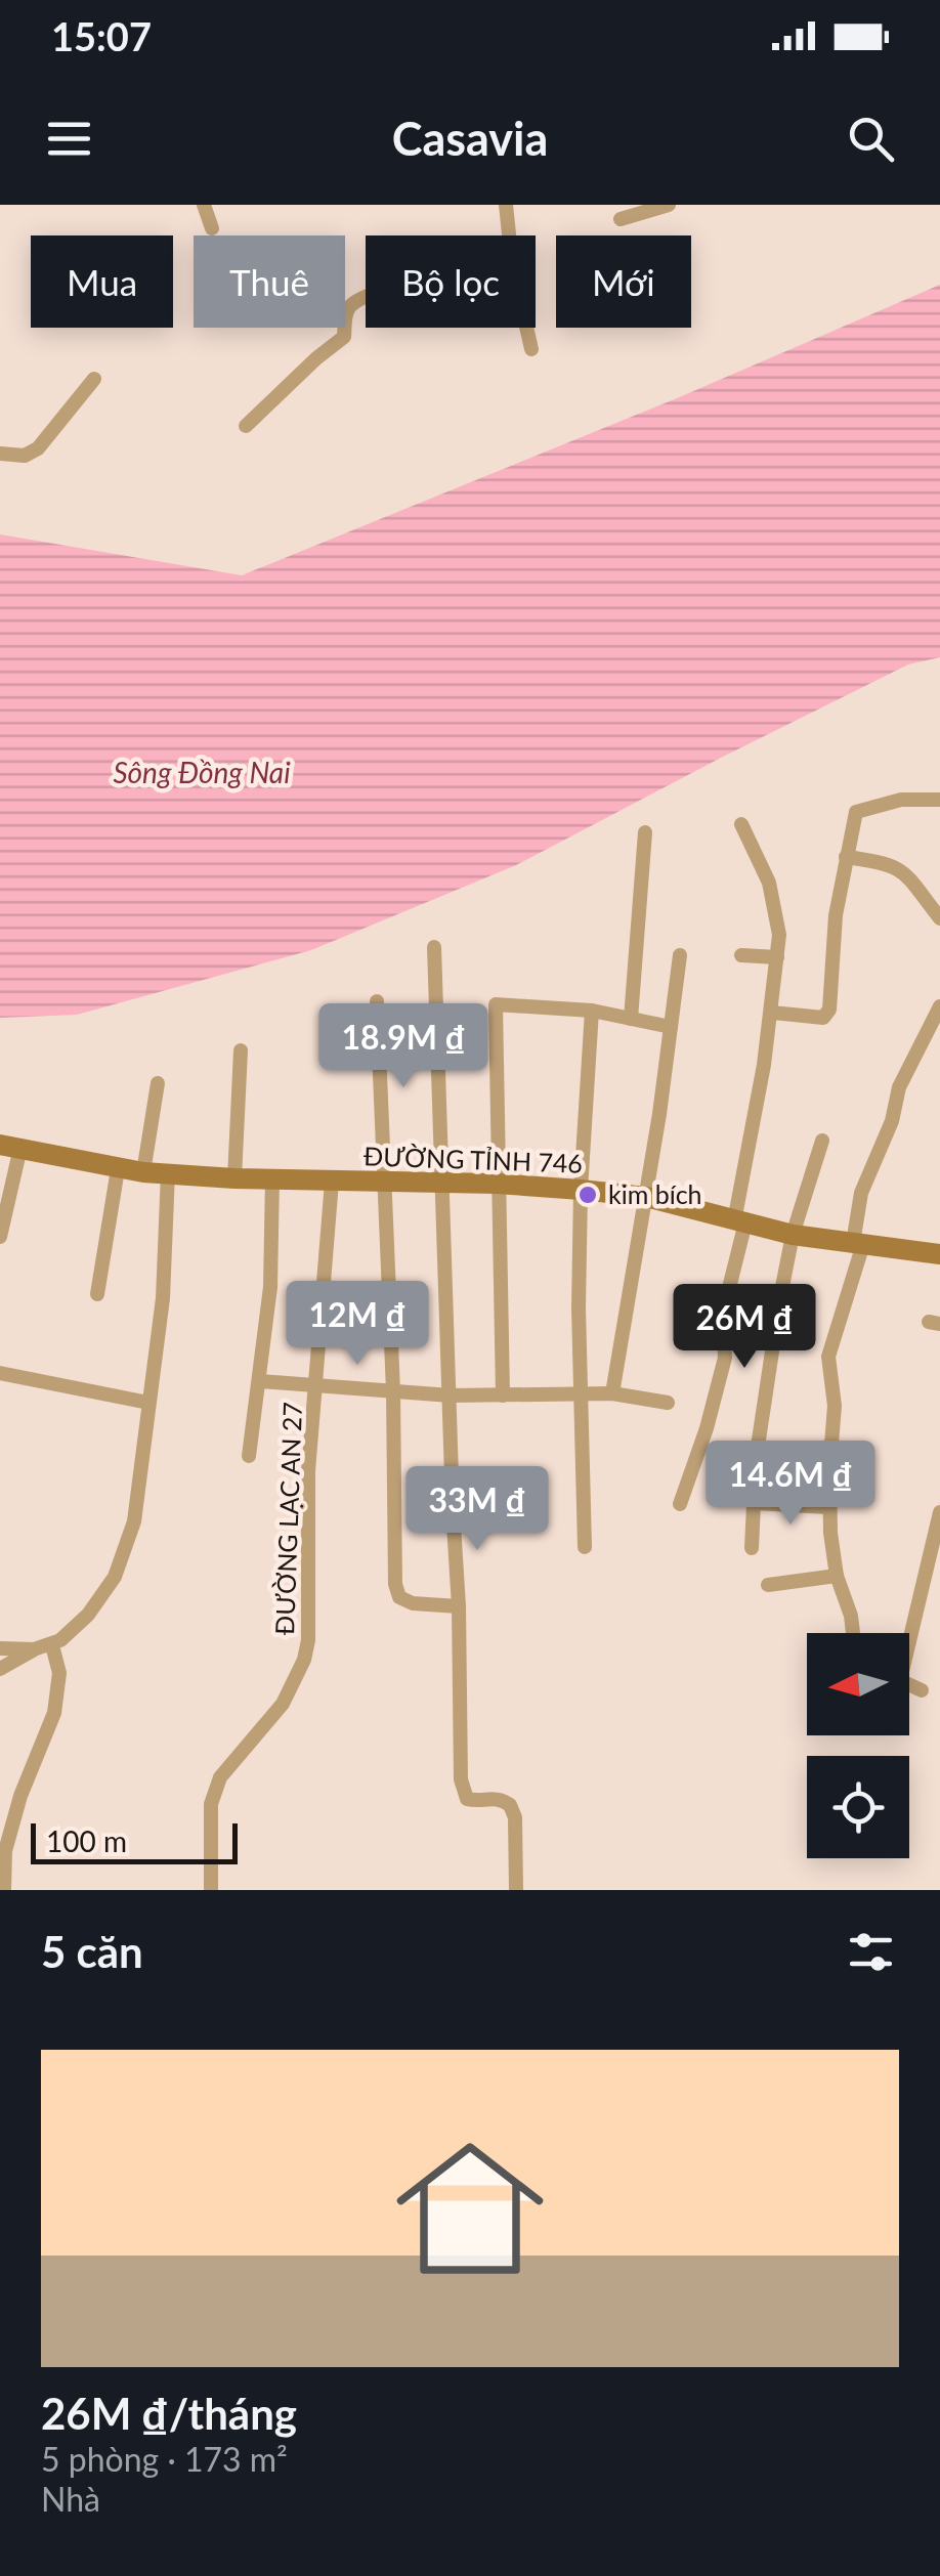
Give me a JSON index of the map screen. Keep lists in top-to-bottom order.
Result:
{
  "streets": {
    "main road": ["ĐƯỜNG TỈNH 746"],
    "street": ["ĐƯỜNG LẠC AN 27"]
  },
  "crossings": [
    ["ĐƯỜNG TỈNH 746", "ĐƯỜNG LẠC AN 27"]
  ],
  "water": ["Sông Đồng Nai"],
  "places": ["kim bích"],
  "scale_bar": "100 m",
  "north": "left",
  "page": {
    "status": "15:07",
    "header": "Casavia",
    "chip": [
      "Mua",
      "Thuê",
      "Bộ lọc",
      "Mới"
    ],
    "price": [
      "18.9M ₫",
      "12M ₫",
      "26M ₫",
      "14.6M ₫",
      "33M ₫"
    ],
    "scale": "100 m",
    "heading": "5 căn",
    "list": [
      {
        "name": "26M ₫/tháng",
        "note": "5 phòng · 173 m² · Nhà"
      }
    ]
  }
}
